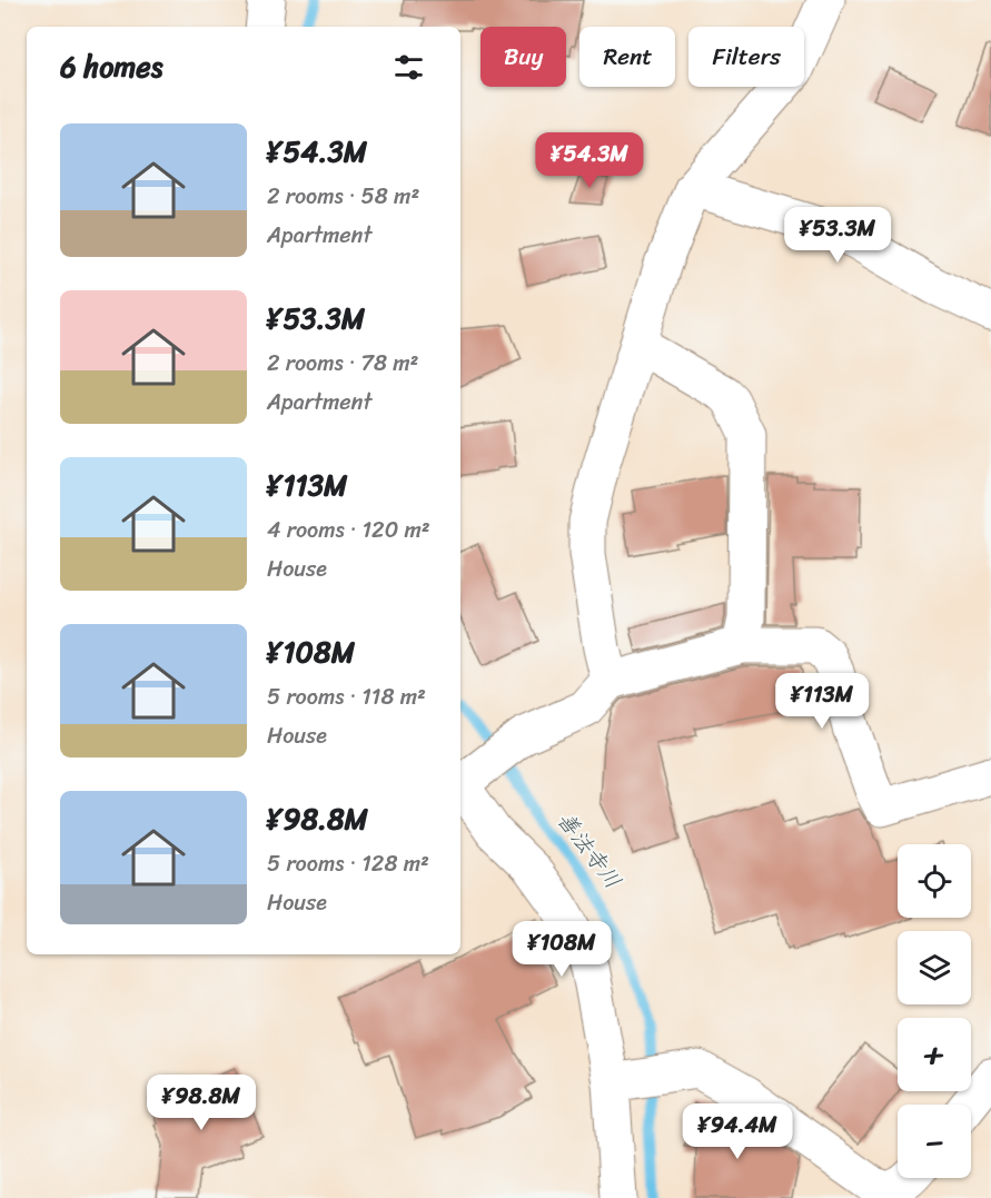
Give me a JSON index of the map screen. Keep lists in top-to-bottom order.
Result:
{
  "water": ["善法寺川"],
  "page": {
    "chip": ["Buy", "Rent", "Filters"],
    "heading": "6 homes",
    "list": [
      {
        "name": "¥54.3M",
        "note": "2 rooms · 58 m² · Apartment"
      },
      {
        "name": "¥53.3M",
        "note": "2 rooms · 78 m² · Apartment"
      },
      {
        "name": "¥113M",
        "note": "4 rooms · 120 m² · House"
      },
      {
        "name": "¥108M",
        "note": "5 rooms · 118 m² · House"
      },
      {
        "name": "¥98.8M",
        "note": "5 rooms · 128 m² · House"
      }
    ],
    "price": [
      "¥54.3M",
      "¥53.3M",
      "¥113M",
      "¥108M",
      "¥98.8M",
      "¥94.4M"
    ],
    "map_buttons": ["+", "−"]
  }
}
